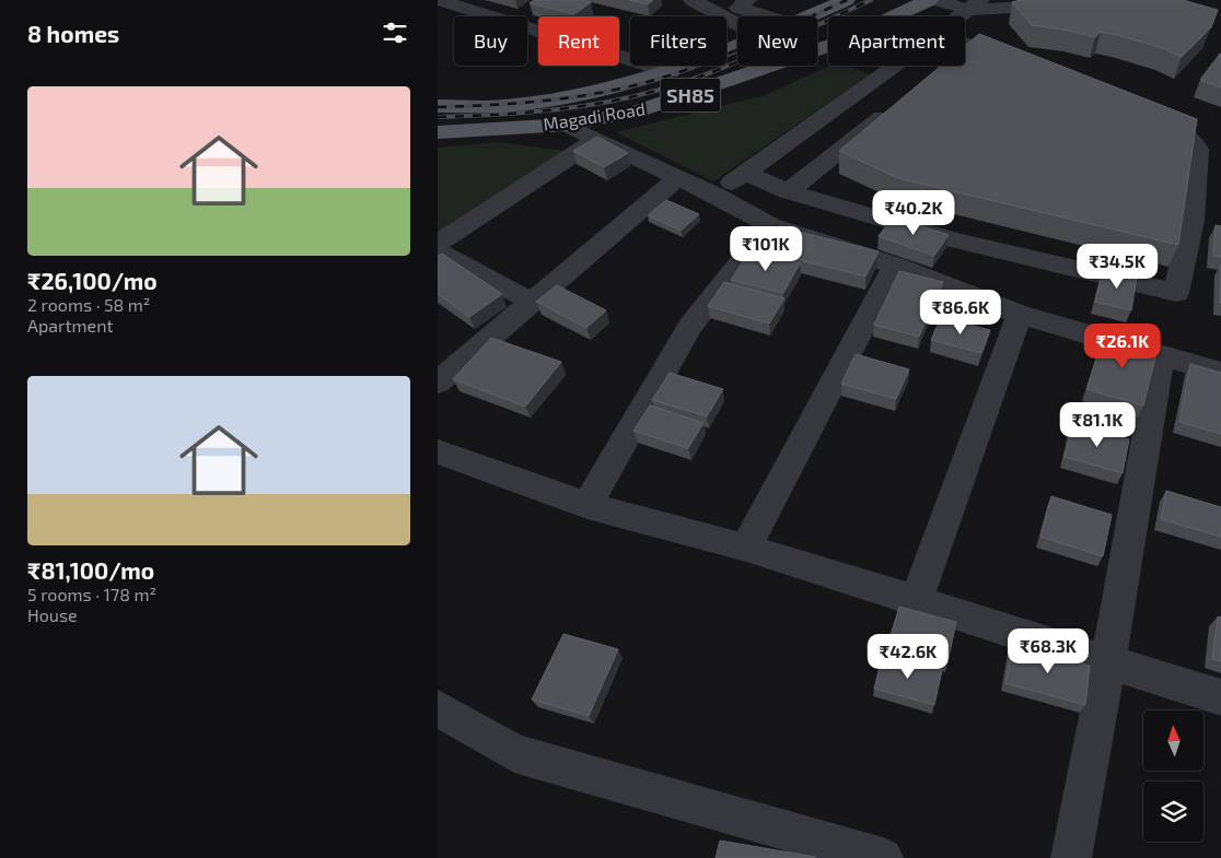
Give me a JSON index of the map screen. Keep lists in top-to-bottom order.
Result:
{
  "streets": {
    "main road": ["SH85", "Magadi Road"]
  },
  "north": "top",
  "page": {
    "heading": "8 homes",
    "chip": [
      "Buy",
      "Rent",
      "Filters",
      "New",
      "Apartment"
    ],
    "list": [
      {
        "name": "₹26,100/mo",
        "note": "2 rooms · 58 m² · Apartment"
      },
      {
        "name": "₹81,100/mo",
        "note": "5 rooms · 178 m² · House"
      }
    ],
    "price": [
      "₹40.2K",
      "₹101K",
      "₹34.5K",
      "₹86.6K",
      "₹26.1K",
      "₹81.1K",
      "₹68.3K",
      "₹42.6K"
    ]
  }
}
